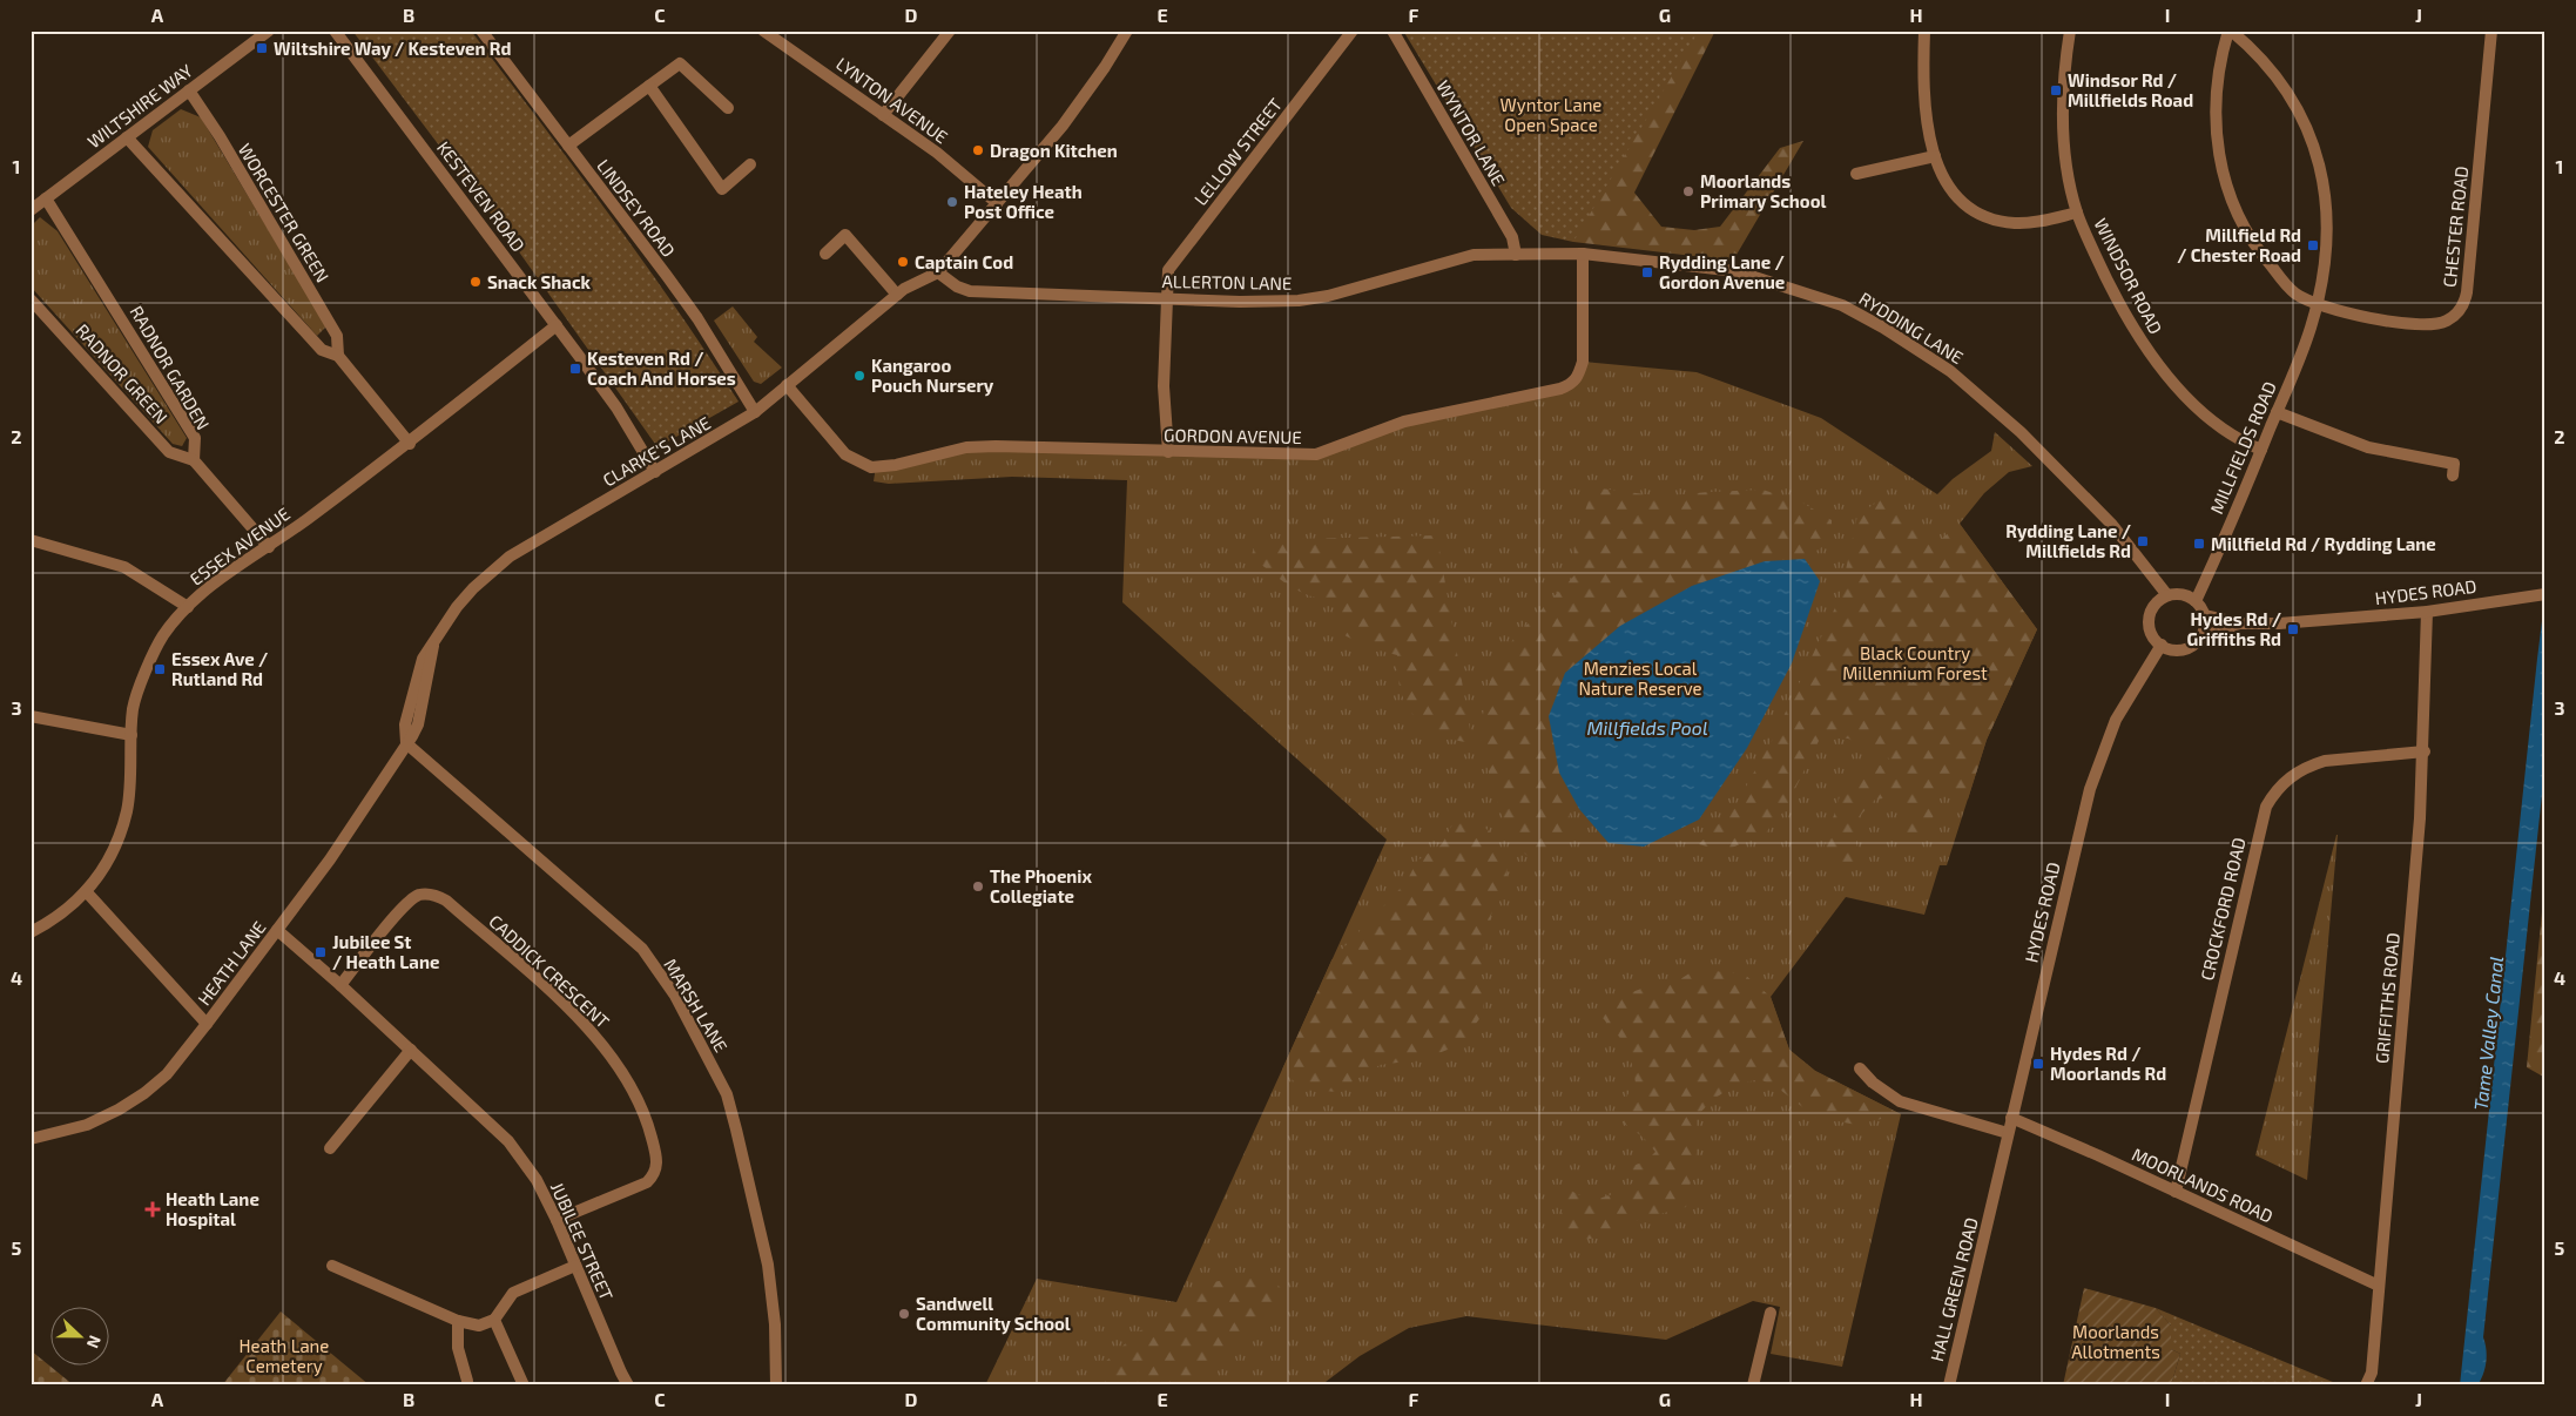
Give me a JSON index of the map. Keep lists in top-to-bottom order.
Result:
{
  "streets": {
    "street": [
      "LYNTON AVENUE",
      "WILTSHIRE WAY",
      "WYNTOR LANE",
      "LELLOW STREET",
      "KESTEVEN ROAD",
      "LINDSEY ROAD",
      "WORCESTER GREEN",
      "CHESTER ROAD",
      "WINDSOR ROAD",
      "ALLERTON LANE",
      "RYDDING LANE",
      "RADNOR GARDEN",
      "RADNOR GREEN",
      "GORDON AVENUE",
      "MILLFIELDS ROAD",
      "CLARKE'S LANE",
      "ESSEX AVENUE",
      "HYDES ROAD",
      "CROCKFORD ROAD",
      "HEATH LANE",
      "CADDICK CRESCENT",
      "GRIFFITHS ROAD",
      "MARSH LANE",
      "MOORLANDS ROAD",
      "JUBILEE STREET",
      "HALL GREEN ROAD"
    ]
  },
  "crossings": [
    ["WILTSHIRE WAY", "WORCESTER GREEN"],
    ["WILTSHIRE WAY", "RADNOR GARDEN"],
    ["WYNTOR LANE", "ALLERTON LANE"],
    ["WYNTOR LANE", "RYDDING LANE"],
    ["LELLOW STREET", "ALLERTON LANE"],
    ["LELLOW STREET", "GORDON AVENUE"],
    ["KESTEVEN ROAD", "CLARKE'S LANE"],
    ["KESTEVEN ROAD", "ESSEX AVENUE"],
    ["LINDSEY ROAD", "CLARKE'S LANE"],
    ["WORCESTER GREEN", "ESSEX AVENUE"],
    ["CHESTER ROAD", "MILLFIELDS ROAD"],
    ["WINDSOR ROAD", "MILLFIELDS ROAD"],
    ["ALLERTON LANE", "RYDDING LANE"],
    ["ALLERTON LANE", "CLARKE'S LANE"],
    ["RYDDING LANE", "GORDON AVENUE"],
    ["RYDDING LANE", "MILLFIELDS ROAD"],
    ["RYDDING LANE", "HYDES ROAD"],
    ["RADNOR GARDEN", "RADNOR GREEN"],
    ["GORDON AVENUE", "CLARKE'S LANE"],
    ["MILLFIELDS ROAD", "HYDES ROAD"],
    ["CLARKE'S LANE", "HEATH LANE"],
    ["CLARKE'S LANE", "MARSH LANE"],
    ["HYDES ROAD", "GRIFFITHS ROAD"],
    ["HYDES ROAD", "MOORLANDS ROAD"],
    ["HYDES ROAD", "HALL GREEN ROAD"],
    ["CROCKFORD ROAD", "GRIFFITHS ROAD"],
    ["CROCKFORD ROAD", "MOORLANDS ROAD"],
    ["HEATH LANE", "MARSH LANE"],
    ["HEATH LANE", "JUBILEE STREET"],
    ["CADDICK CRESCENT", "JUBILEE STREET"],
    ["GRIFFITHS ROAD", "MOORLANDS ROAD"]
  ],
  "water": ["Millfields Pool", "Tame Valley Canal"],
  "parks": [
    "Wyntor Lane Open Space",
    "Black Country Millennium Forest",
    "Menzies Local Nature Reserve",
    "Moorlands Allotments",
    "Heath Lane Cemetery"
  ],
  "places": {
    "transit": [
      "Wiltshire Way / Kesteven Rd",
      "Windsor Rd / Millfields Road",
      "Millfield Rd / Chester Road",
      "Rydding Lane / Gordon Avenue",
      "Kesteven Rd / Coach And Horses",
      "Rydding Lane / Millfields Rd",
      "Millfield Rd / Rydding Lane",
      "Hydes Rd / Griffiths Rd",
      "Essex Ave / Rutland Rd",
      "Jubilee St / Heath Lane",
      "Hydes Rd / Moorlands Rd"
    ],
    "other": [
      "Dragon Kitchen",
      "Moorlands Primary School",
      "Hateley Heath Post Office",
      "Captain Cod",
      "Snack Shack",
      "Kangaroo Pouch Nursery",
      "The Phoenix Collegiate",
      "Sandwell Community School"
    ],
    "health": ["Heath Lane Hospital"]
  },
  "north": "right",
  "grid": {
    "columns": [
      "A",
      "B",
      "C",
      "D",
      "E",
      "F",
      "G",
      "H",
      "I",
      "J"
    ],
    "rows": [
      "1",
      "2",
      "3",
      "4",
      "5"
    ]
  }
}
